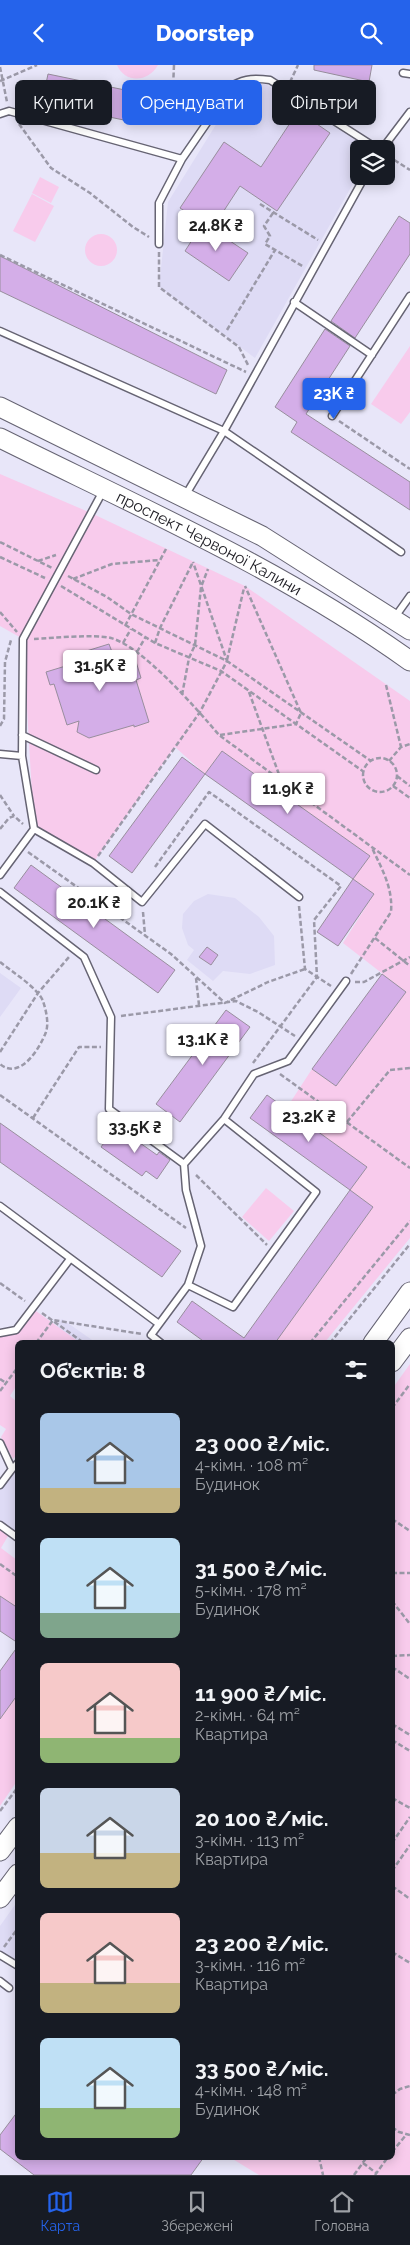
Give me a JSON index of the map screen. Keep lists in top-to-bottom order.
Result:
{
  "streets": {
    "main road": ["проспект Червоної Калини"]
  },
  "page": {
    "header": "Doorstep",
    "chip": ["Купити", "Орендувати", "Фільтри"],
    "price": [
      "24.8K ₴",
      "23K ₴",
      "31.5K ₴",
      "11.9K ₴",
      "20.1K ₴",
      "13.1K ₴",
      "23.2K ₴",
      "33.5K ₴"
    ],
    "heading": "Об’єктів: 8",
    "list": [
      {
        "name": "23 000 ₴/міс.",
        "note": "4-кімн. · 108 m² · Будинок"
      },
      {
        "name": "31 500 ₴/міс.",
        "note": "5-кімн. · 178 m² · Будинок"
      },
      {
        "name": "11 900 ₴/міс.",
        "note": "2-кімн. · 64 m² · Квартира"
      },
      {
        "name": "20 100 ₴/міс.",
        "note": "3-кімн. · 113 m² · Квартира"
      },
      {
        "name": "23 200 ₴/міс.",
        "note": "3-кімн. · 116 m² · Квартира"
      },
      {
        "name": "33 500 ₴/міс.",
        "note": "4-кімн. · 148 m² · Будинок"
      }
    ],
    "tabs": ["Карта", "Збережені", "Головна"]
  }
}
